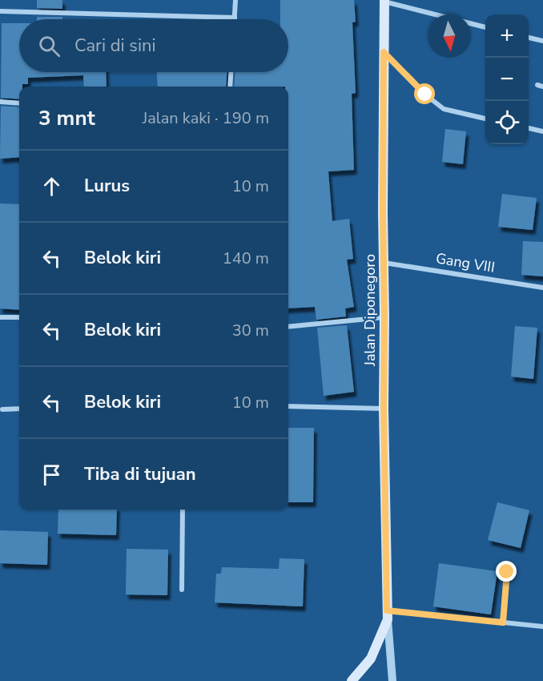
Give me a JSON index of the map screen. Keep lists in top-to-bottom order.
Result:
{
  "streets": {
    "main road": ["Jalan Diponegoro"],
    "street": ["Gang VIII"]
  },
  "crossings": [
    ["Gang VIII", "Jalan Diponegoro"]
  ],
  "north": "bottom",
  "page": {
    "map_buttons": ["+", "−"],
    "search": "Cari di sini",
    "heading": ["3 mnt", "Jalan kaki · 190 m"],
    "list": [
      ["Lurus", "10 m"],
      ["Belok kiri", "140 m"],
      ["Belok kiri", "30 m"],
      ["Belok kiri", "10 m"],
      "Tiba di tujuan"
    ]
  }
}
